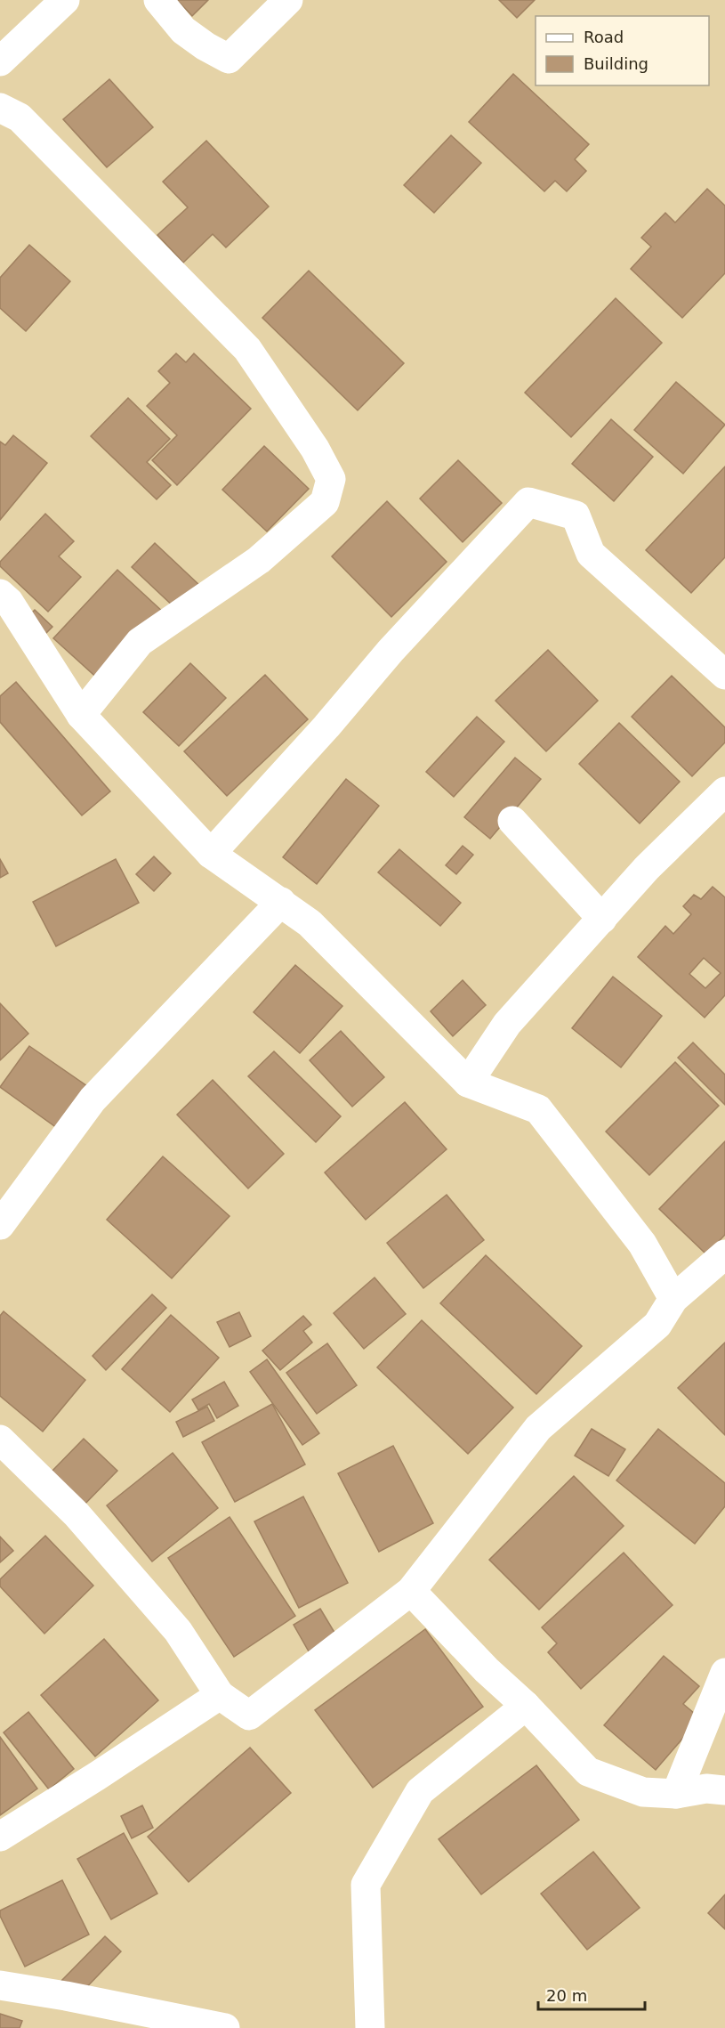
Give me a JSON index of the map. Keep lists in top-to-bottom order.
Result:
{
  "legend": ["Road", "Building"],
  "scale_bar": "20 m"
}
